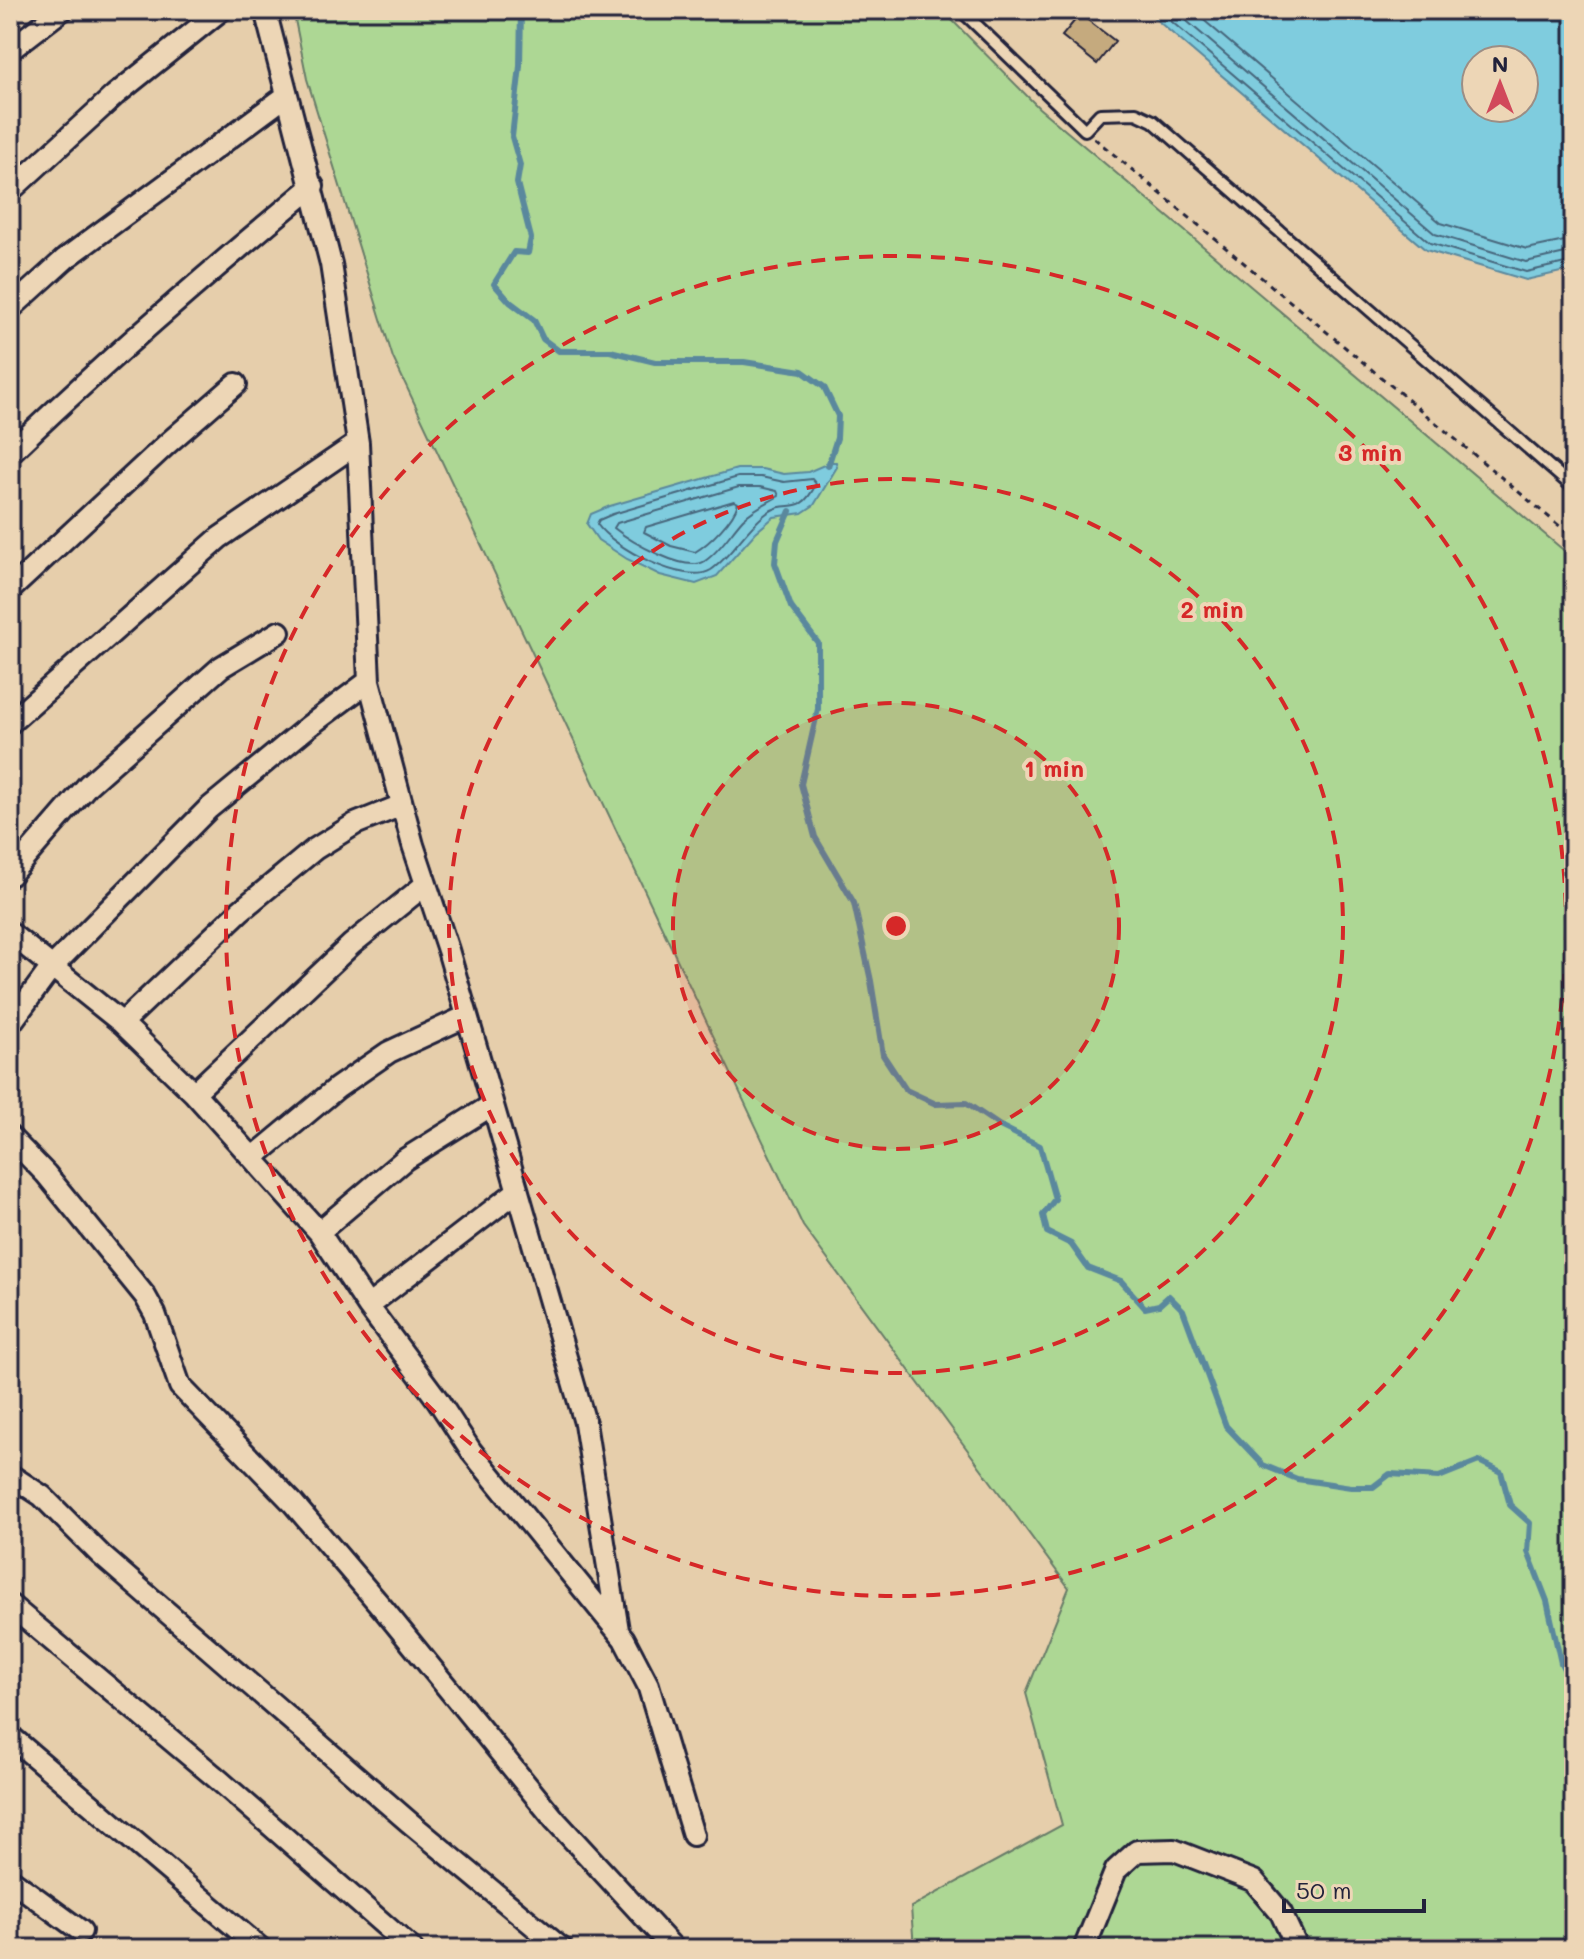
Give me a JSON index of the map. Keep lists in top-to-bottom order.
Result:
{
  "scale_bar": "50 m",
  "north": "top",
  "rings": ["3 min", "2 min", "1 min"]
}
